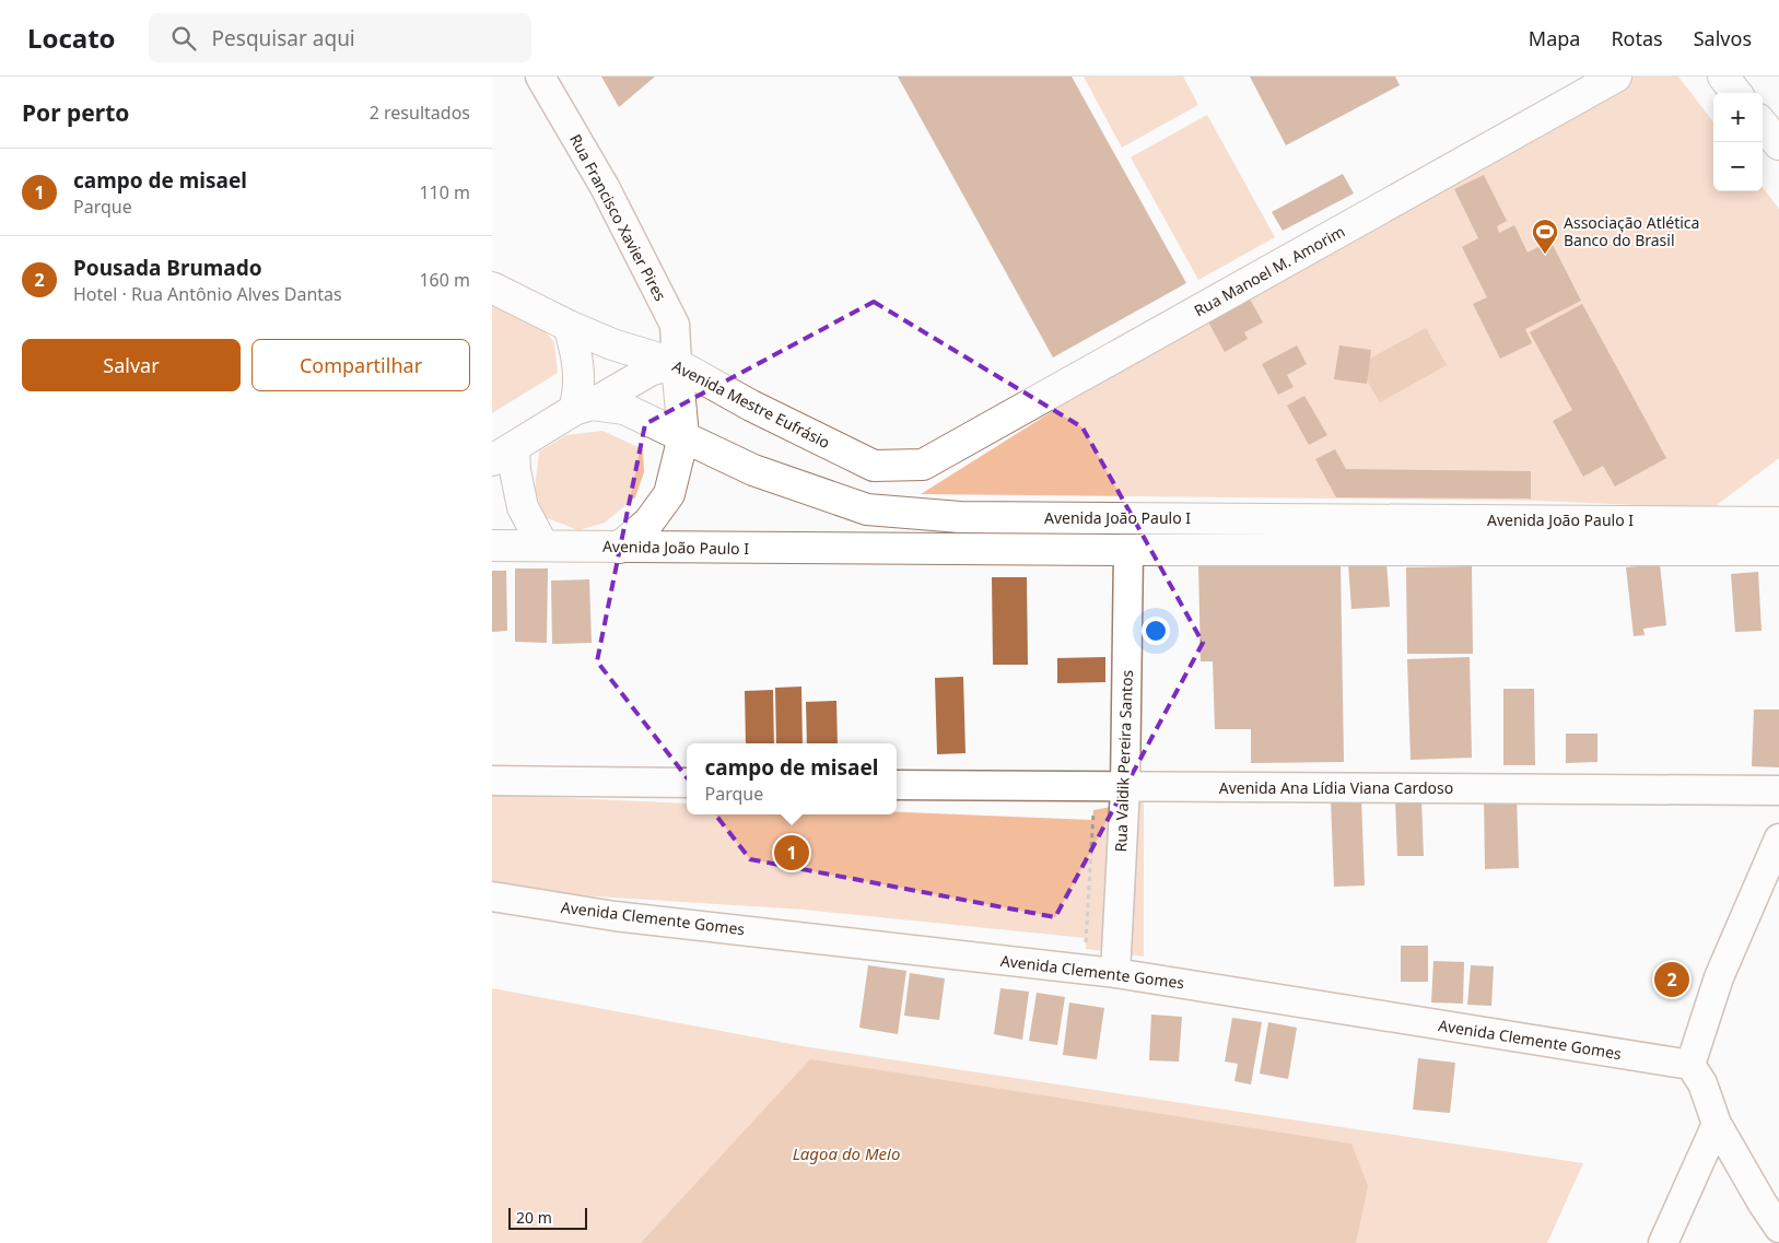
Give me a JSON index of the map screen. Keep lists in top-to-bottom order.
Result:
{
  "streets": {
    "main road": ["Rua Manoel M. Amorim", "Avenida Mestre Eufrásio", "Avenida João Paulo I"],
    "street": [
      "Rua Francisco Xavier Pires",
      "Rua Valdik Pereira Santos",
      "Avenida Ana Lídia Viana Cardoso",
      "Avenida Clemente Gomes"
    ]
  },
  "crossings": [
    ["Rua Francisco Xavier Pires", "Avenida Mestre Eufrásio"],
    ["Rua Manoel M. Amorim", "Avenida Mestre Eufrásio"],
    ["Avenida João Paulo I", "Rua Valdik Pereira Santos"],
    ["Rua Valdik Pereira Santos", "Avenida Ana Lídia Viana Cardoso"],
    ["Rua Valdik Pereira Santos", "Avenida Clemente Gomes"]
  ],
  "water": ["Lagoa do Meio"],
  "places": {
    "sports": ["Associação Atlética Banco do Brasil"]
  },
  "scale_bar": "20 m",
  "page": {
    "header": "Locato",
    "search": "Pesquisar aqui",
    "nav": ["Mapa", "Rotas", "Salvos"],
    "heading": ["Por perto", "2 resultados"],
    "map_buttons": ["+", "−"],
    "list": [
      {
        "mark": "1",
        "name": "campo de misael",
        "note": "Parque",
        "value": "110 m"
      },
      {
        "mark": "2",
        "name": "Pousada Brumado",
        "note": "Hotel · Rua Antônio Alves Dantas",
        "value": "160 m"
      }
    ],
    "buttons": ["Salvar", "Compartilhar"],
    "popup": ["campo de misael", "Parque"],
    "pins": ["1", "2"],
    "scale": "20 m"
  }
}
